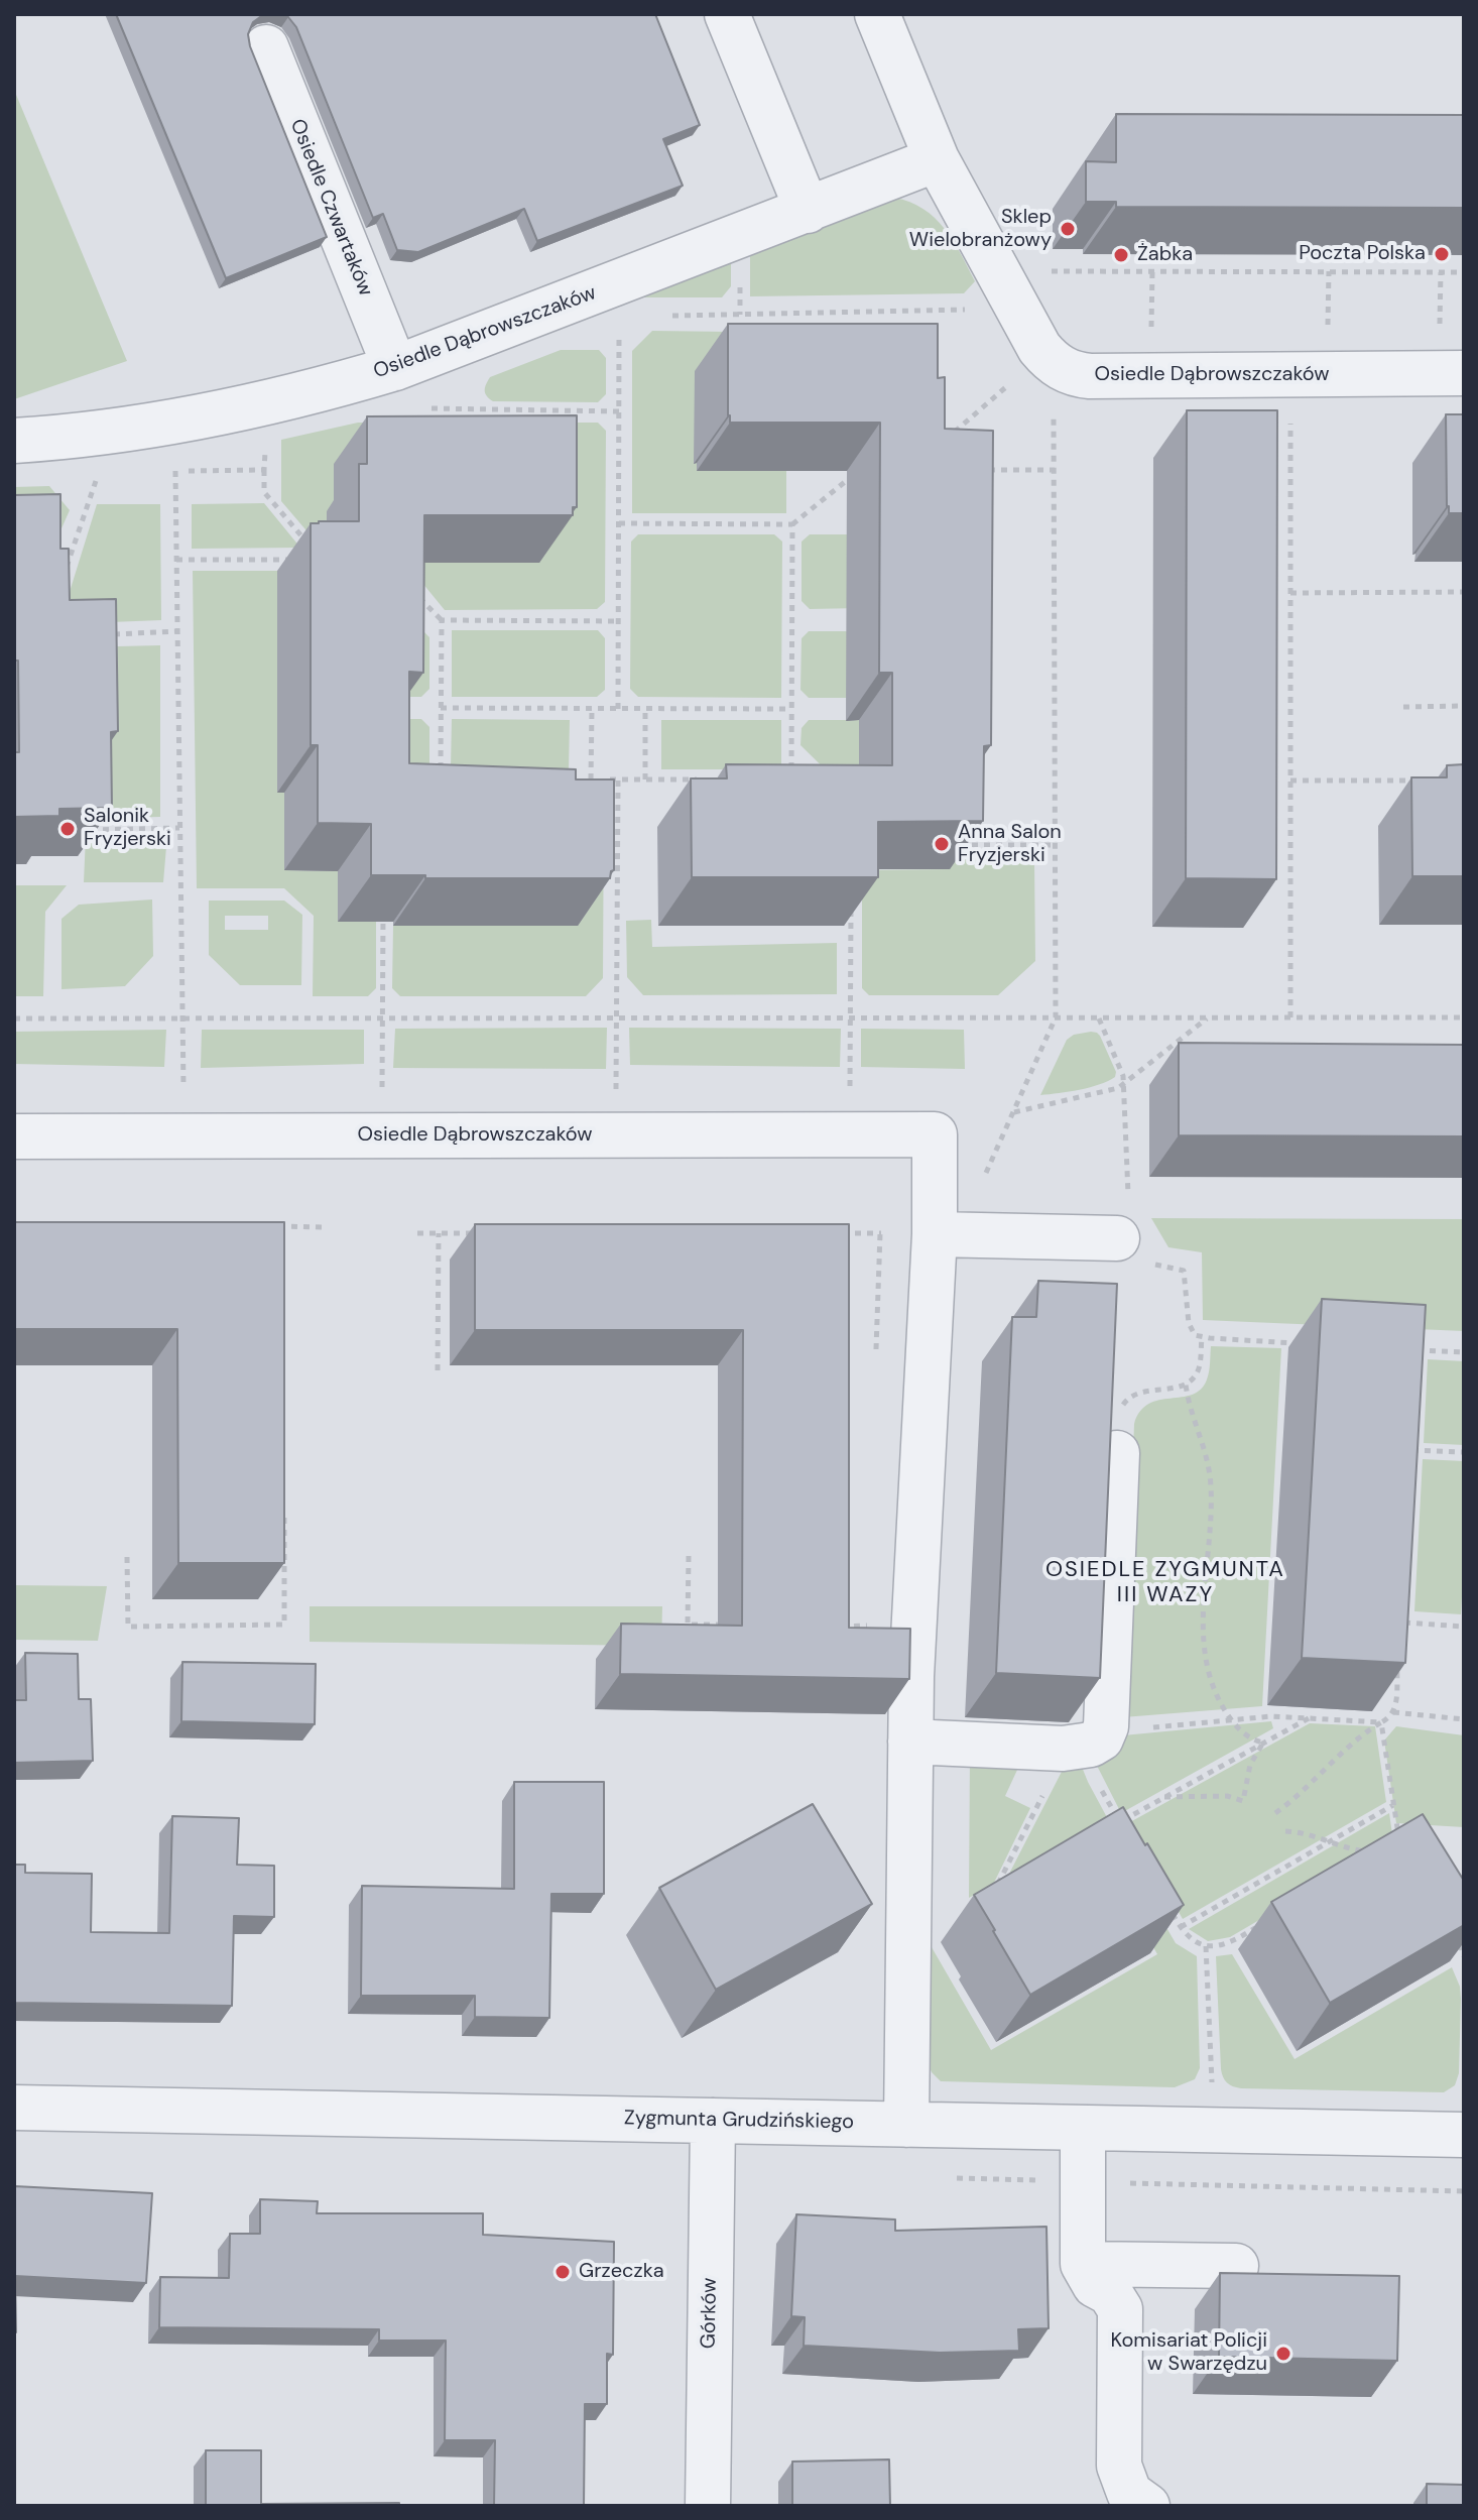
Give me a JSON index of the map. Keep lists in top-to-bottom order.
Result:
{
  "streets": {
    "street": [
      "Osiedle Czwartaków",
      "Osiedle Dąbrowszczaków",
      "Zygmunta Grudzińskiego",
      "Górków"
    ]
  },
  "crossings": [
    ["Osiedle Czwartaków", "Osiedle Dąbrowszczaków"],
    ["Zygmunta Grudzińskiego", "Górków"]
  ],
  "districts": ["OSIEDLE ZYGMUNTA III WAZY"],
  "places": [
    "Sklep Wielobranżowy",
    "Poczta Polska",
    "Żabka",
    "Salonik Fryzjerski",
    "Anna Salon Fryzjerski",
    "Grzeczka",
    "Komisariat Policji w Swarzędzu"
  ]
}
